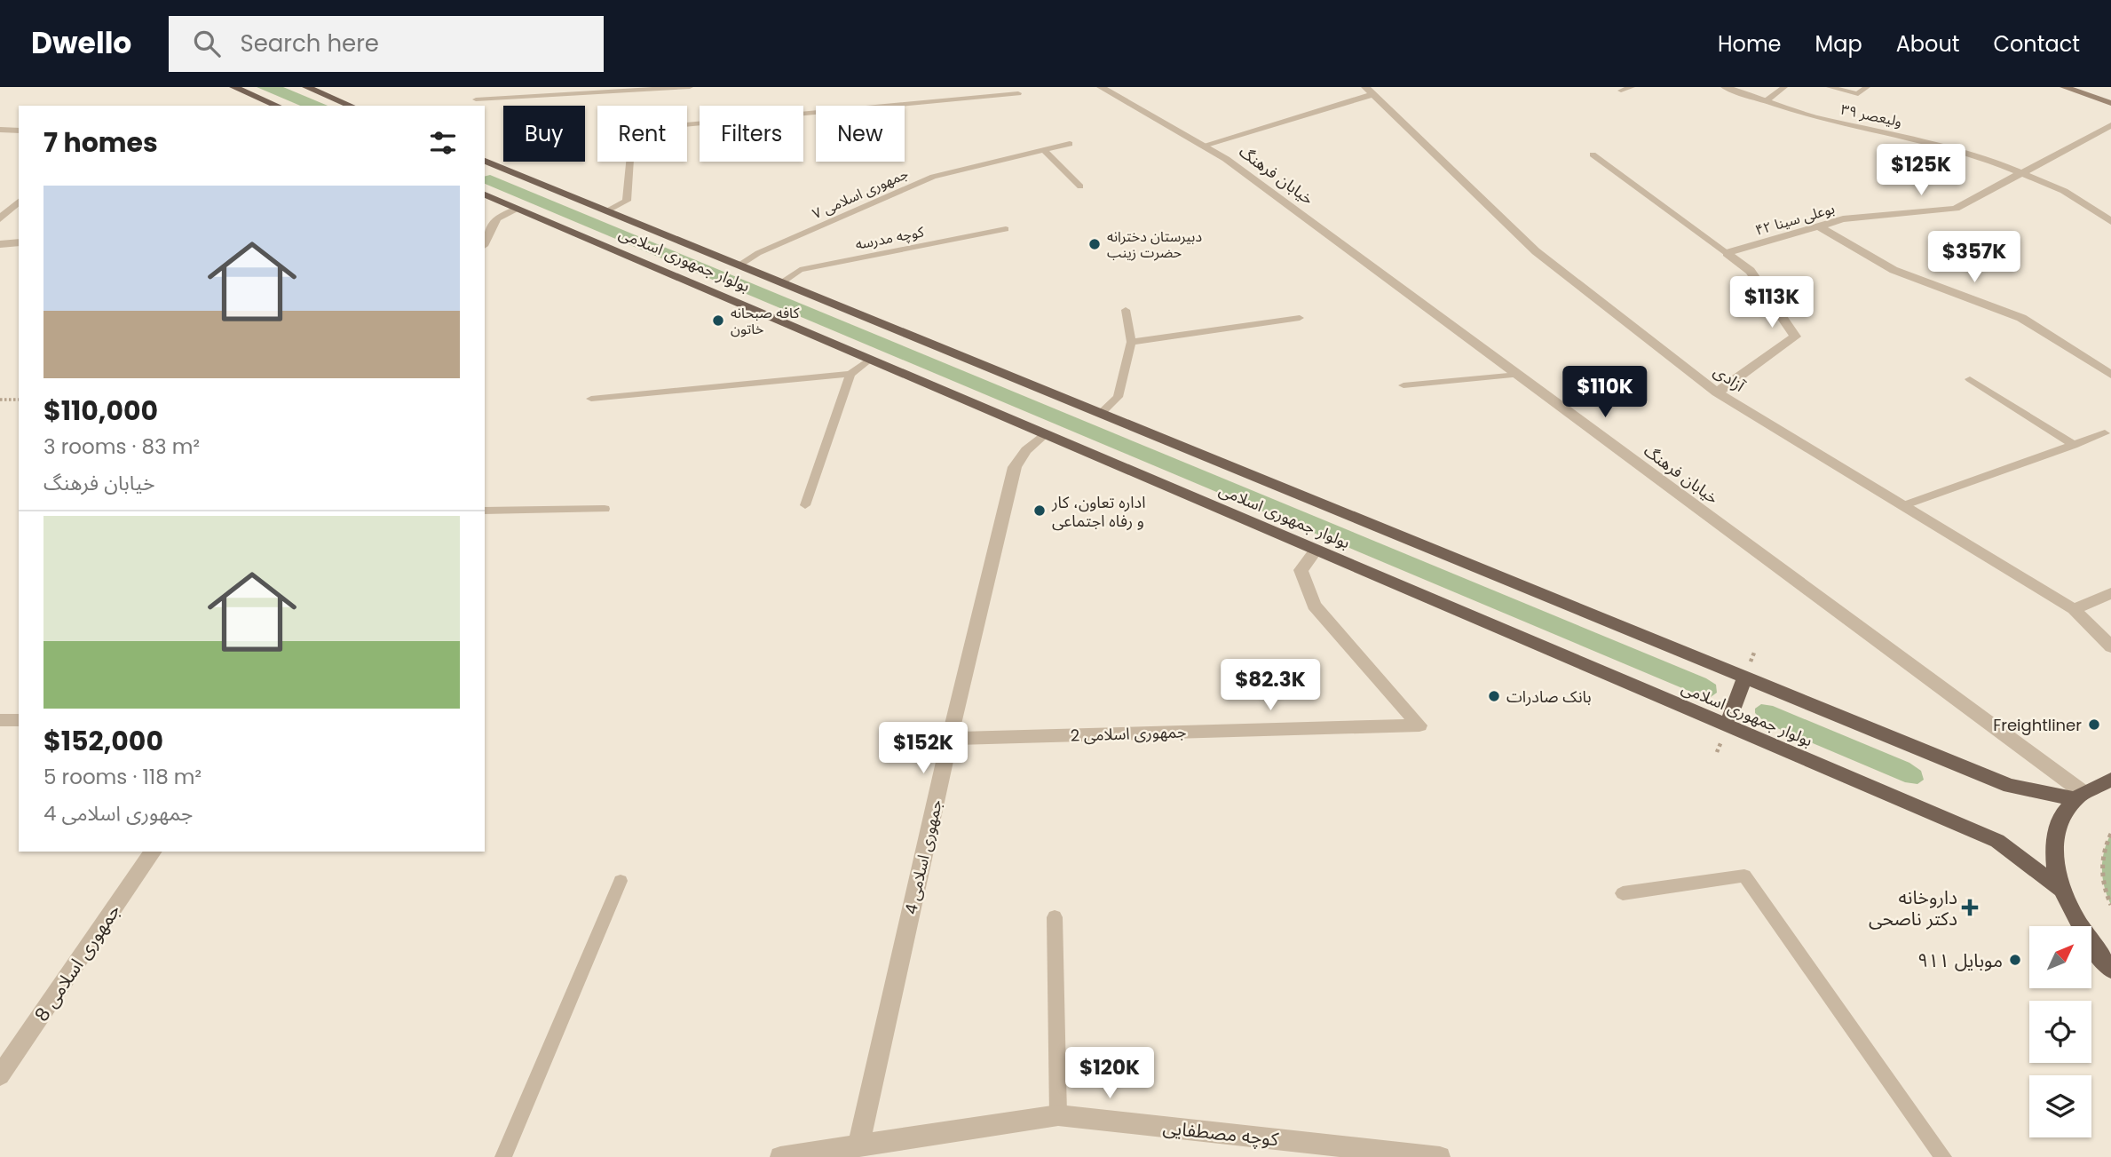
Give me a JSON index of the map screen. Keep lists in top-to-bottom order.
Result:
{
  "streets": {
    "main road": ["بولوار جمهوری اسلامی"],
    "street": [
      "ولیعصر ۳۹",
      "خیابان فرهنگ",
      "بوعلی سینا ۴۲",
      "آزادی",
      "جمهوری اسلامی 2",
      "جمهوری اسلامی 4",
      "جمهوری اسلامی 8",
      "کوچه مصطفایی"
    ],
    "lane": ["جمهوری اسلامی ۷", "کوچه مدرسه"]
  },
  "crossings": [
    ["ولیعصر ۳۹", "بوعلی سینا ۴۲"],
    ["خیابان فرهنگ", "بولوار جمهوری اسلامی"],
    ["جمهوری اسلامی ۷", "بولوار جمهوری اسلامی"],
    ["کوچه مدرسه", "بولوار جمهوری اسلامی"],
    ["بولوار جمهوری اسلامی", "جمهوری اسلامی 2"],
    ["بولوار جمهوری اسلامی", "جمهوری اسلامی 4"],
    ["جمهوری اسلامی 2", "جمهوری اسلامی 4"],
    ["جمهوری اسلامی 4", "کوچه مصطفایی"]
  ],
  "places": {
    "other": [
      "دبیرستان دخترانه حضرت زینب",
      "کافه صبحانه خاتون",
      "اداره تعاون، کار و رفاه اجتماعی",
      "بانک صادرات",
      "Freightliner",
      "موبایل ۹۱۱"
    ],
    "health": ["داروخانه دکتر ناصحی"]
  },
  "north": "top right",
  "page": {
    "header": "Dwello",
    "search": "Search here",
    "nav": [
      "Home",
      "Map",
      "About",
      "Contact"
    ],
    "chip": [
      "Buy",
      "Rent",
      "Filters",
      "New"
    ],
    "heading": "7 homes",
    "price": [
      "$125K",
      "$357K",
      "$113K",
      "$110K",
      "$82.3K",
      "$152K",
      "$120K"
    ],
    "list": [
      {
        "name": "$110,000",
        "note": "3 rooms · 83 m² · خیابان فرهنگ"
      },
      {
        "name": "$152,000",
        "note": "5 rooms · 118 m² · جمهوری اسلامی 4"
      }
    ]
  }
}
